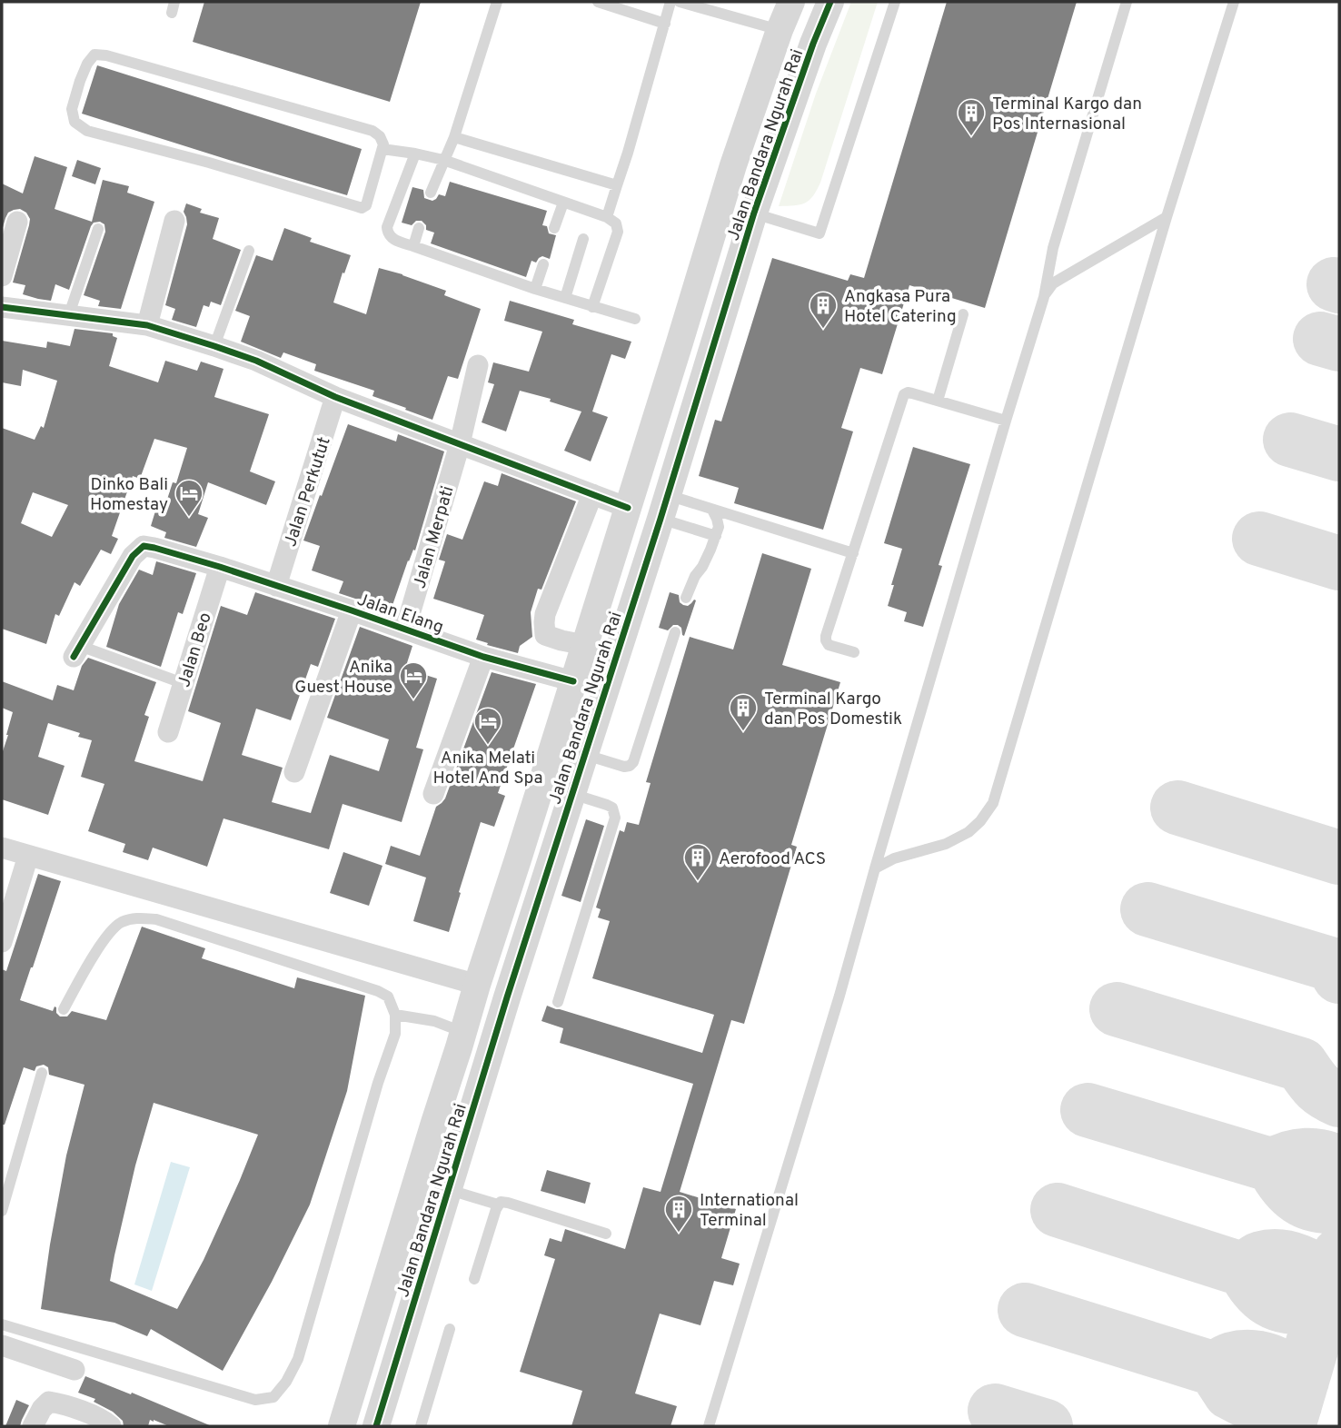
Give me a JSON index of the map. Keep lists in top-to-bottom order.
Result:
{
  "streets": {
    "street": [
      "Jalan Bandara Ngurah Rai",
      "Jalan Perkutut",
      "Jalan Merpati",
      "Jalan Elang",
      "Jalan Beo"
    ]
  },
  "crossings": [
    ["Jalan Bandara Ngurah Rai", "Jalan Elang"],
    ["Jalan Perkutut", "Jalan Elang"],
    ["Jalan Merpati", "Jalan Elang"],
    ["Jalan Elang", "Jalan Beo"]
  ],
  "places": {
    "building": [
      "Terminal Kargo dan Pos Internasional",
      "Angkasa Pura Hotel Catering",
      "Terminal Kargo dan Pos Domestik",
      "Aerofood ACS",
      "International Terminal"
    ],
    "hotel": ["Dinko Bali Homestay", "Anika Guest House", "Anika Melati Hotel And Spa"]
  }
}
